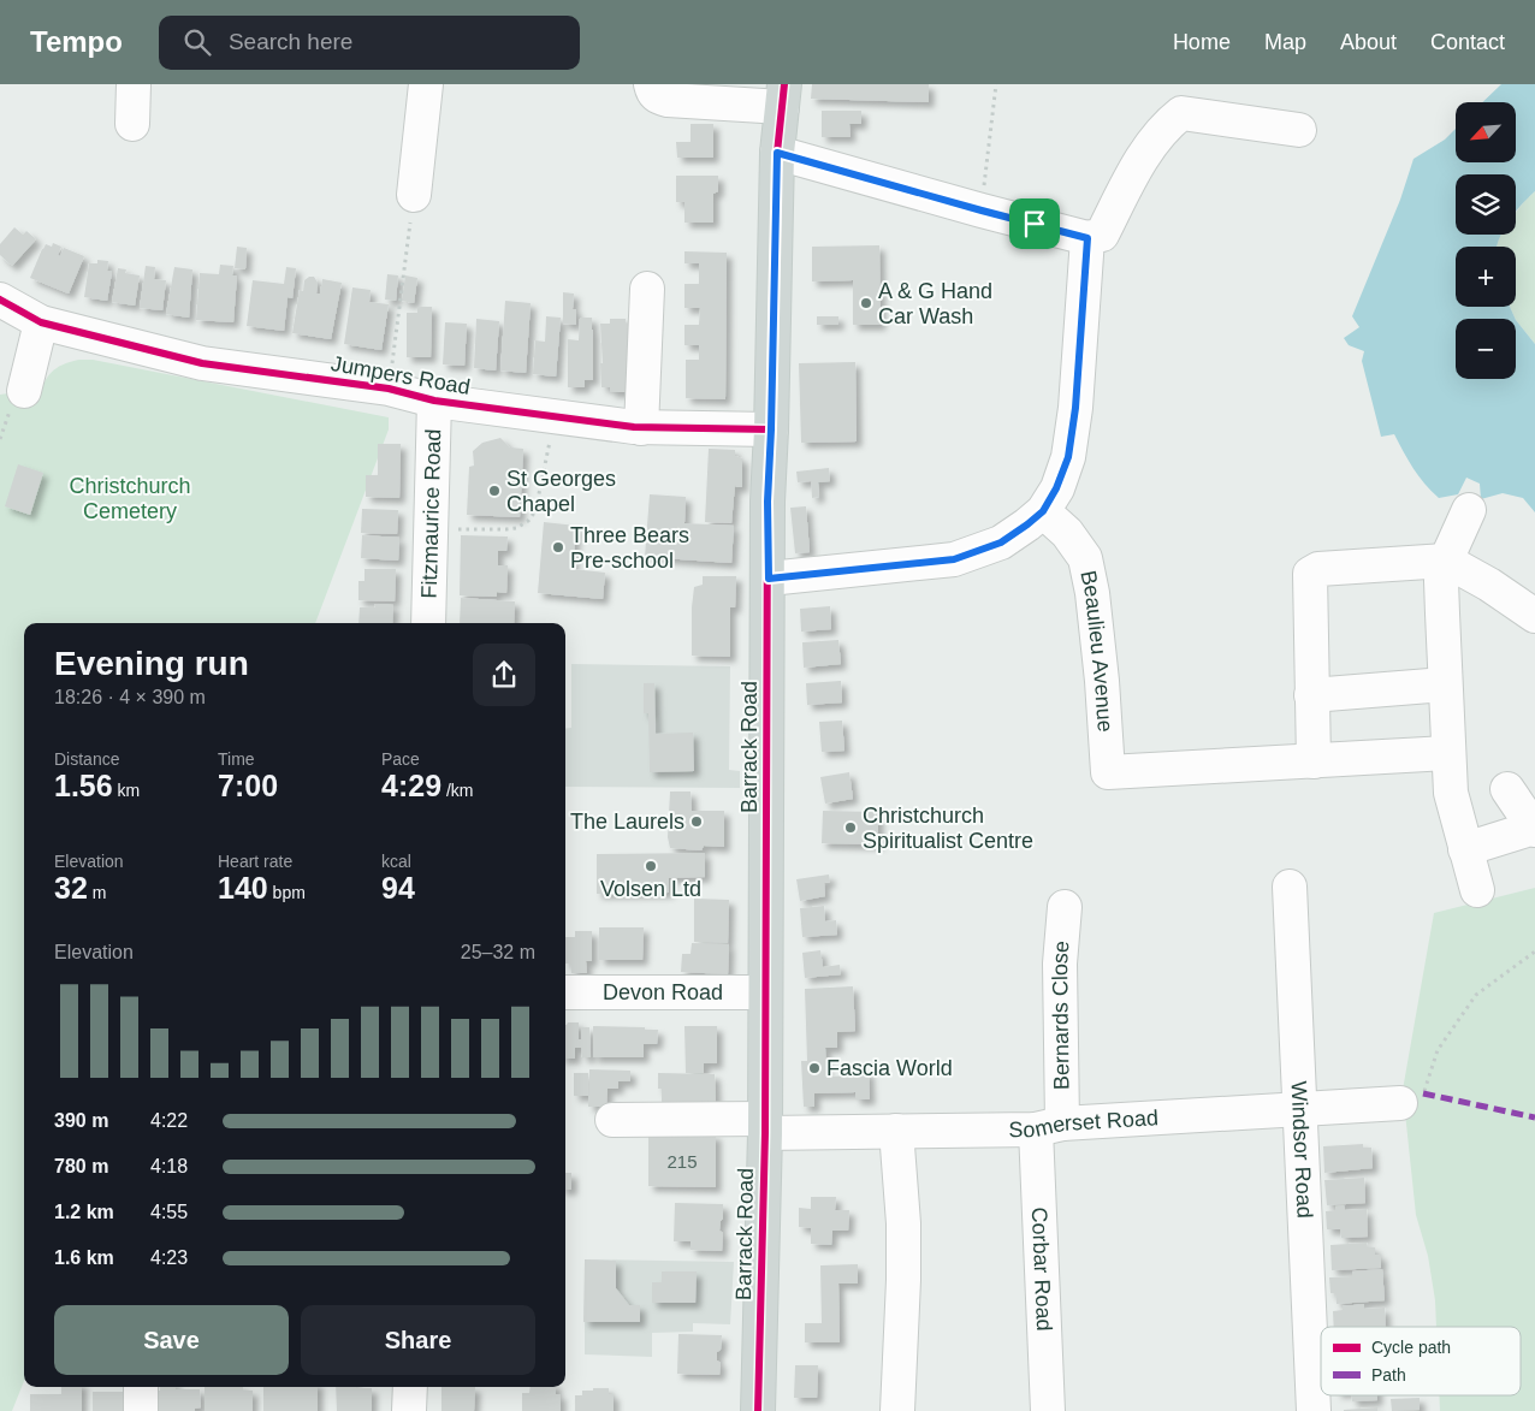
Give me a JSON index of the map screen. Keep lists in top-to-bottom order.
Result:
{
  "streets": {
    "main road": ["Barrack Road"],
    "street": [
      "Jumpers Road",
      "Fitzmaurice Road",
      "Beaulieu Avenue",
      "Devon Road",
      "Bernards Close",
      "Somerset Road",
      "Windsor Road",
      "Corbar Road"
    ]
  },
  "crossings": [
    ["Jumpers Road", "Fitzmaurice Road"],
    ["Jumpers Road", "Barrack Road"],
    ["Barrack Road", "Devon Road"],
    ["Barrack Road", "Somerset Road"],
    ["Bernards Close", "Somerset Road"],
    ["Bernards Close", "Corbar Road"],
    ["Somerset Road", "Windsor Road"],
    ["Somerset Road", "Corbar Road"]
  ],
  "parks": ["Christchurch Cemetery"],
  "places": [
    "A & G Hand Car Wash",
    "St Georges Chapel",
    "Three Bears Pre-school",
    "The Laurels",
    "Christchurch Spiritualist Centre",
    "Volsen Ltd",
    "Fascia World"
  ],
  "house_numbers": ["215"],
  "legend": ["Cycle path", "Path"],
  "north": "bottom left",
  "page": {
    "header": "Tempo",
    "search": "Search here",
    "nav": [
      "Home",
      "Map",
      "About",
      "Contact"
    ],
    "map_buttons": ["+", "−"],
    "heading": ["Evening run", "18:26 · 4 × 390 m"],
    "stats": [
      ["Distance", "1.56 km"],
      ["Time", "7:00"],
      ["Pace", "4:29 /km"],
      ["Elevation", "32 m"],
      ["Heart rate", "140 bpm"],
      ["kcal", "94"]
    ],
    "chart": ["Elevation", "25–32 m"],
    "list": [
      {
        "name": "390 m",
        "note": "4:22"
      },
      {
        "name": "780 m",
        "note": "4:18"
      },
      {
        "name": "1.2 km",
        "note": "4:55"
      },
      {
        "name": "1.6 km",
        "note": "4:23"
      }
    ],
    "buttons": ["Save", "Share"]
  }
}
